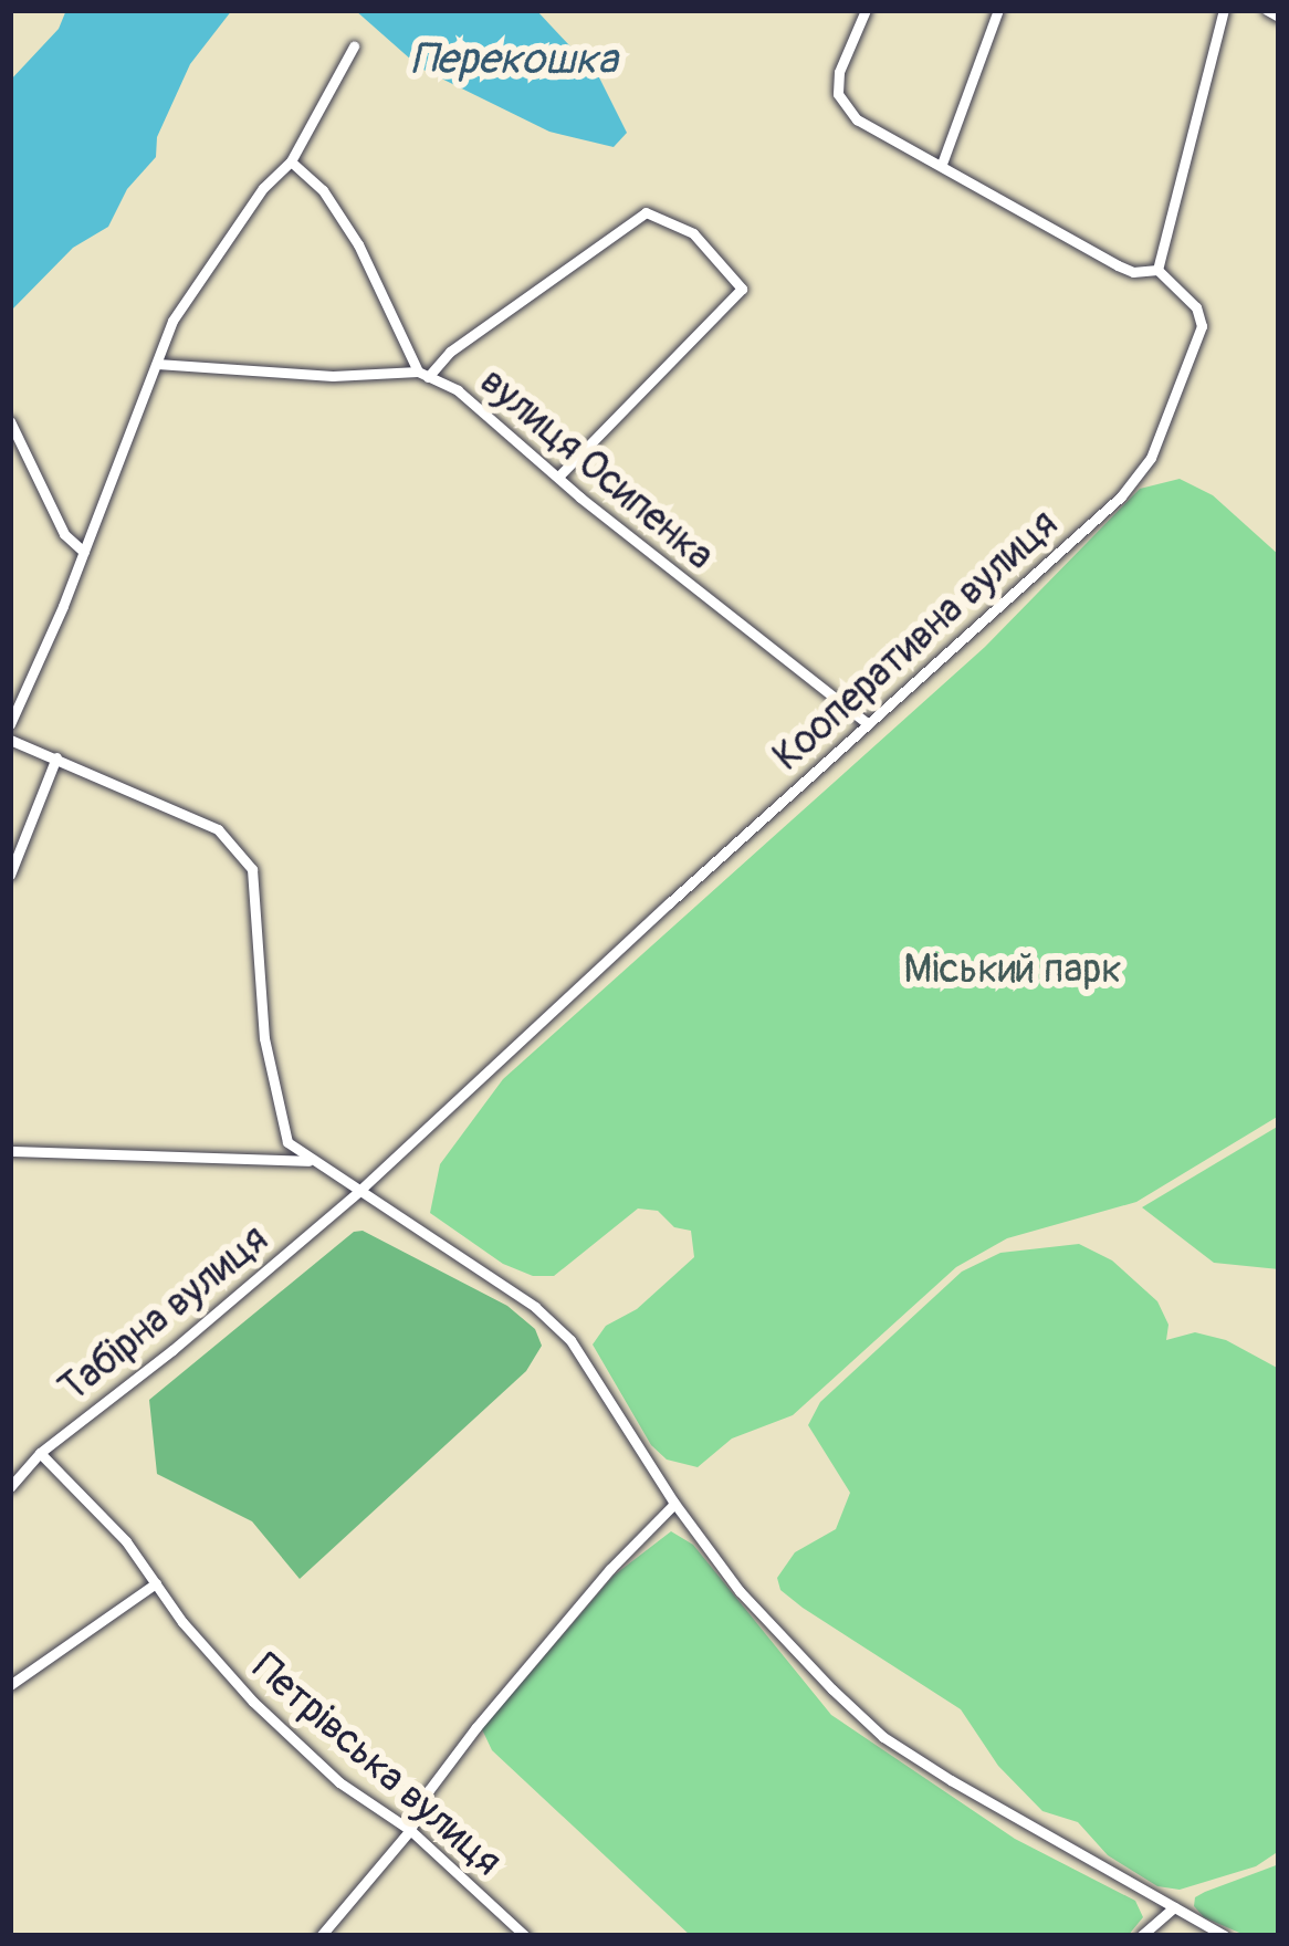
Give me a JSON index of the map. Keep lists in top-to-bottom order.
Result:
{
  "streets": {
    "street": [
      "вулиця Осипенка",
      "Кооперативна вулиця",
      "Табірна вулиця",
      "Петрівська вулиця"
    ]
  },
  "crossings": [
    ["вулиця Осипенка", "Кооперативна вулиця"],
    ["Кооперативна вулиця", "Табірна вулиця"],
    ["Табірна вулиця", "Петрівська вулиця"]
  ],
  "water": ["Перекошка"],
  "parks": ["Міський парк"]
}
